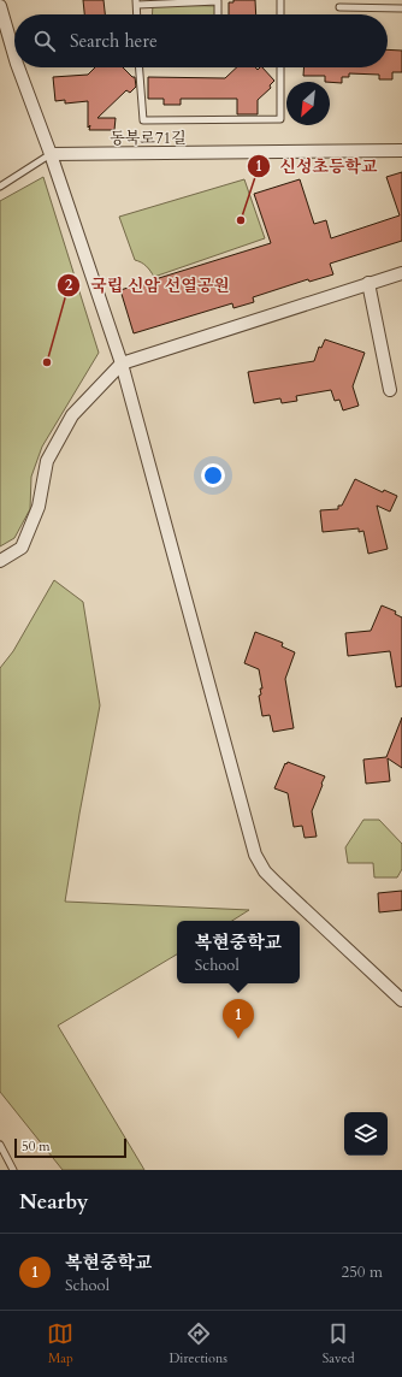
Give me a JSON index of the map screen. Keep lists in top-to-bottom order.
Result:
{
  "streets": {
    "street": ["동북로71길"]
  },
  "places": ["신성초등학교", "국립 신암 선열공원"],
  "scale_bar": "50 m",
  "north": "bottom left",
  "page": {
    "search": "Search here",
    "popup": ["복현중학교", "School"],
    "pins": "1",
    "scale": "50 m",
    "heading": "Nearby",
    "list": [
      {
        "mark": "1",
        "name": "복현중학교",
        "note": "School",
        "value": "250 m"
      }
    ],
    "nav": ["Map", "Directions", "Saved"]
  }
}
